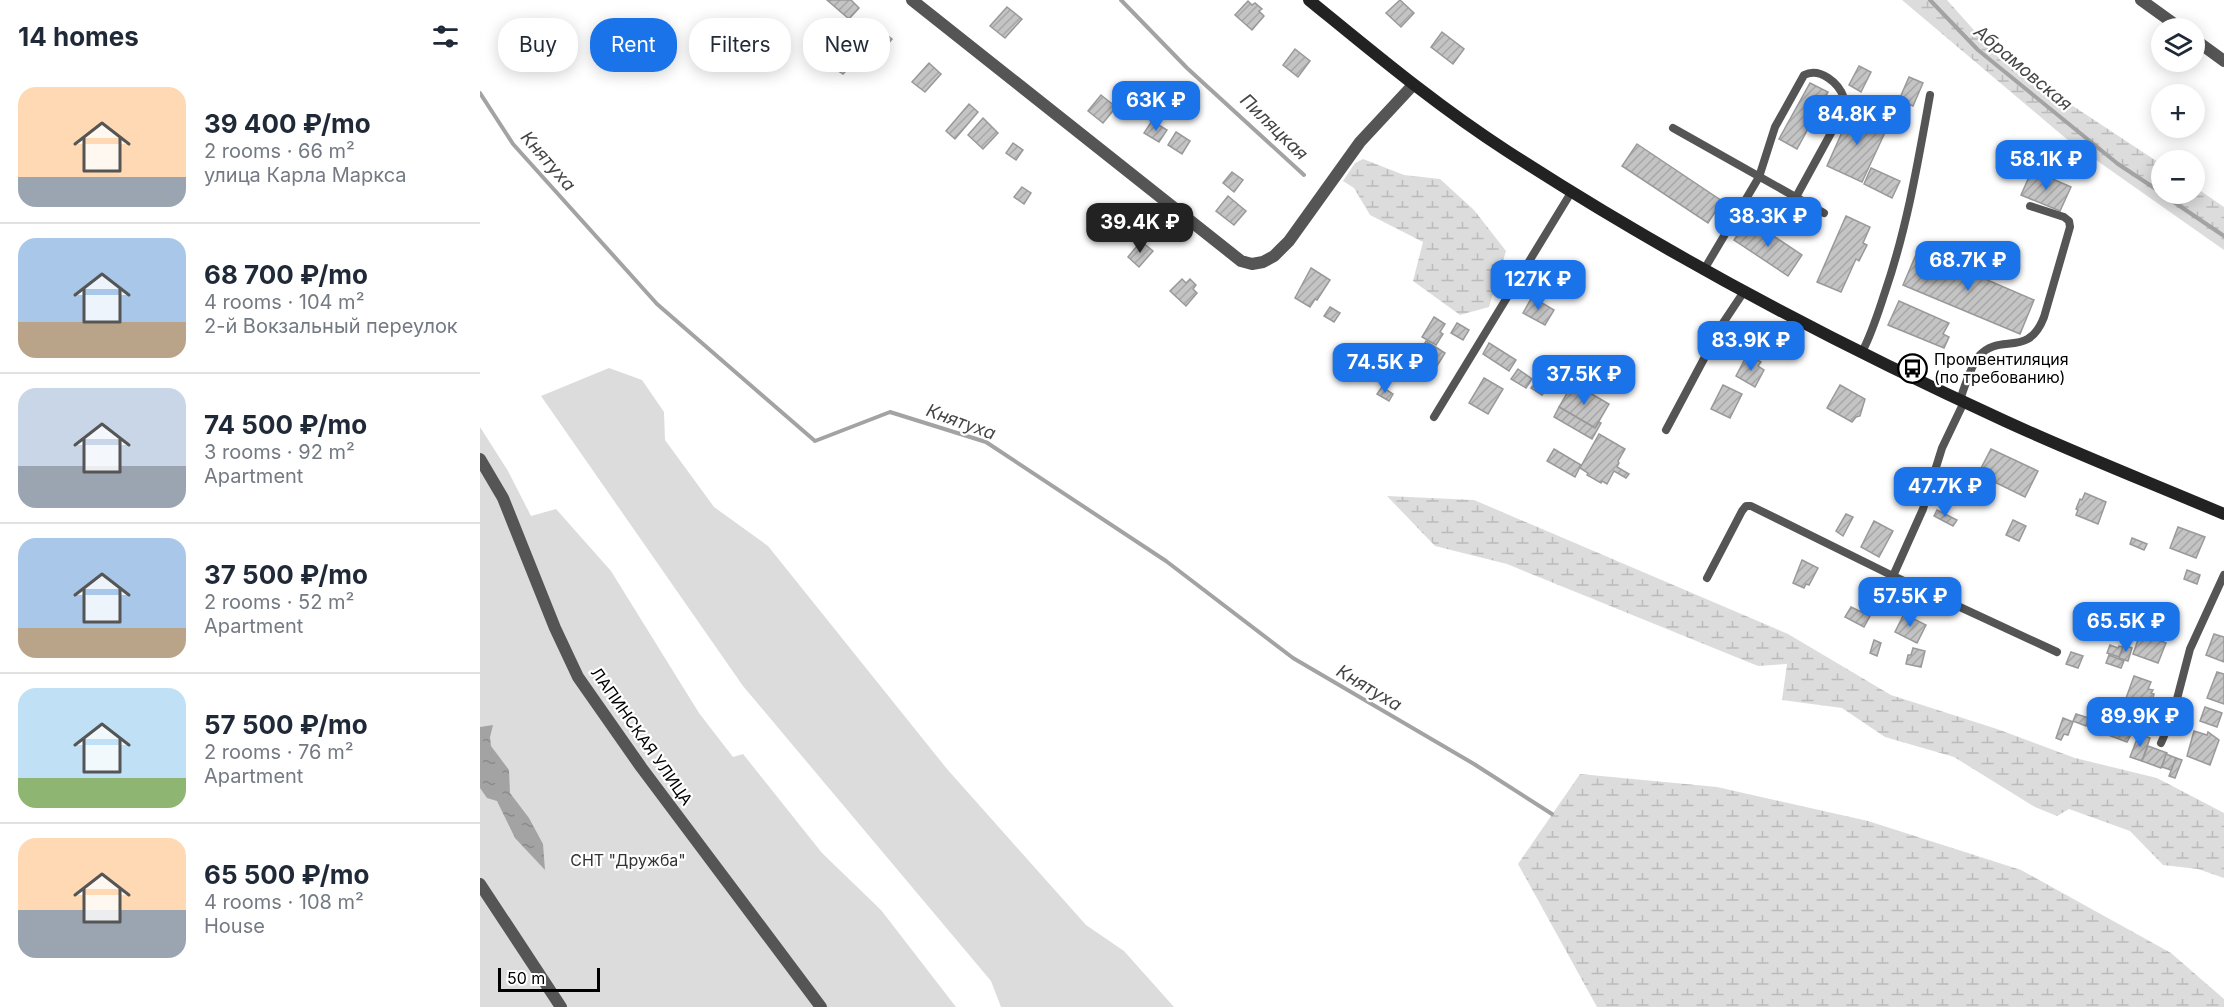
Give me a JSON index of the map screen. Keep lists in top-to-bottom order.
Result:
{
  "streets": {
    "street": ["ЛАПИНСКАЯ УЛИЦА"]
  },
  "water": ["Абрамовская", "Пиляцкая", "Княтуха"],
  "parks": ["СНТ \"Дружба\""],
  "places": {
    "bus stop": ["Промвентиляция (по требованию)"]
  },
  "scale_bar": "50 m",
  "page": {
    "heading": "14 homes",
    "map_buttons": ["+", "−"],
    "chip": [
      "Buy",
      "Rent",
      "Filters",
      "New"
    ],
    "list": [
      {
        "name": "39 400 ₽/mo",
        "note": "2 rooms · 66 m² · улица Карла Маркса"
      },
      {
        "name": "68 700 ₽/mo",
        "note": "4 rooms · 104 m² · 2-й Вокзальный переулок"
      },
      {
        "name": "74 500 ₽/mo",
        "note": "3 rooms · 92 m² · Apartment"
      },
      {
        "name": "37 500 ₽/mo",
        "note": "2 rooms · 52 m² · Apartment"
      },
      {
        "name": "57 500 ₽/mo",
        "note": "2 rooms · 76 m² · Apartment"
      },
      {
        "name": "65 500 ₽/mo",
        "note": "4 rooms · 108 m² · House"
      }
    ],
    "price": [
      "63K ₽",
      "84.8K ₽",
      "58.1K ₽",
      "38.3K ₽",
      "39.4K ₽",
      "68.7K ₽",
      "127K ₽",
      "83.9K ₽",
      "74.5K ₽",
      "37.5K ₽",
      "47.7K ₽",
      "57.5K ₽",
      "65.5K ₽",
      "89.9K ₽"
    ],
    "scale": "50 m"
  }
}
